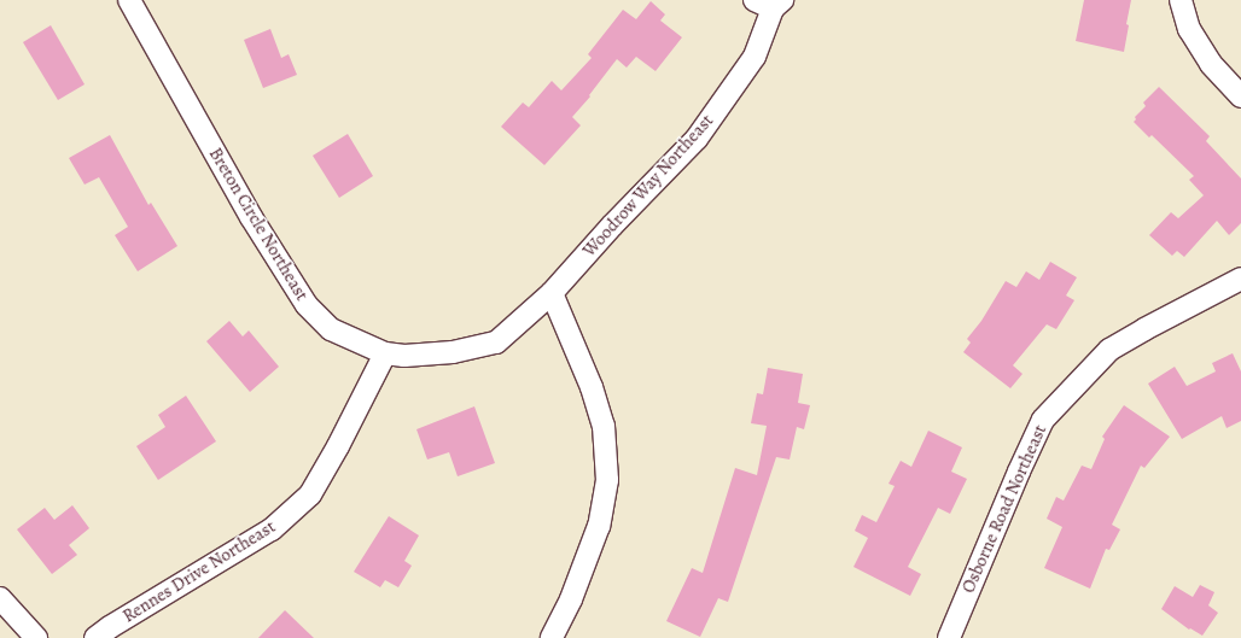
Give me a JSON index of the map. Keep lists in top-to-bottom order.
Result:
{
  "streets": {
    "street": [
      "Woodrow Way Northeast",
      "Breton Circle Northeast",
      "Osborne Road Northeast",
      "Rennes Drive Northeast"
    ]
  },
  "crossings": [
    ["Woodrow Way Northeast", "Breton Circle Northeast"],
    ["Breton Circle Northeast", "Rennes Drive Northeast"]
  ]
}
